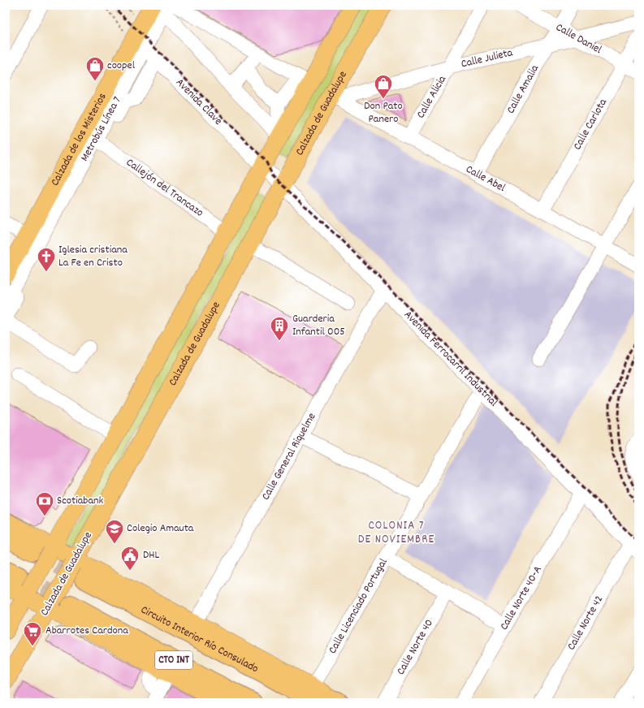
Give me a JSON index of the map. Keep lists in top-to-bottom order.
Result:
{
  "streets": {
    "highway": ["Circuito Interior Río Consulado", "CTO INT"],
    "main road": ["Calzada de Guadalupe", "Calzada de los Misterios"],
    "street": [
      "Calle Daniel",
      "Calle Julieta",
      "Calle Amalia",
      "Calle Alicia",
      "Avenida Clave",
      "Calle Carlota",
      "Metrobús Línea 7",
      "Calle Abel",
      "Callejón del Trancazo",
      "Avenida Ferrocarril Industrial",
      "Calle General Riquelme",
      "Calle Norte 40-A",
      "Calle Licenciado Portugal",
      "Calle Norte 42",
      "Calle Norte 40"
    ]
  },
  "crossings": [
    ["Calle Daniel", "Calle Julieta"],
    ["Calle Daniel", "Calle Amalia"],
    ["Calle Daniel", "Calle Carlota"],
    ["Calle Julieta", "Calle Amalia"],
    ["Calle Julieta", "Calle Alicia"],
    ["Calle Julieta", "Calzada de Guadalupe"],
    ["Calle Julieta", "Calle Abel"],
    ["Calle Amalia", "Calle Abel"],
    ["Calle Alicia", "Calle Abel"],
    ["Avenida Clave", "Metrobús Línea 7"],
    ["Avenida Clave", "Calzada de los Misterios"],
    ["Avenida Clave", "Avenida Ferrocarril Industrial"],
    ["Calzada de Guadalupe", "Calle Abel"],
    ["Calzada de Guadalupe", "Avenida Ferrocarril Industrial"],
    ["Calzada de Guadalupe", "CTO INT"],
    ["Calle Carlota", "Calle Abel"],
    ["Metrobús Línea 7", "Calzada de los Misterios"],
    ["Calzada de los Misterios", "Callejón del Trancazo"],
    ["Avenida Ferrocarril Industrial", "Calle General Riquelme"],
    ["Avenida Ferrocarril Industrial", "Calle Norte 40-A"],
    ["Avenida Ferrocarril Industrial", "Calle Licenciado Portugal"],
    ["Avenida Ferrocarril Industrial", "Calle Norte 42"],
    ["Calle General Riquelme", "CTO INT"],
    ["Calle Licenciado Portugal", "Circuito Interior Río Consulado"],
    ["Calle Licenciado Portugal", "CTO INT"],
    ["Circuito Interior Río Consulado", "CTO INT"]
  ],
  "districts": ["COLONIA 7 DE NOVIEMBRE"],
  "places": {
    "shop": ["coopel", "Don Pato Panero"],
    "church": ["Iglesia cristiana La Fe en Cristo"],
    "building": ["Guarderia Infantil 005"],
    "bank": ["Scotiabank"],
    "school or university": ["Colegio Amauta"],
    "public building": ["DHL"],
    "supermarket": ["Abarrotes Cardona"]
  }
}
